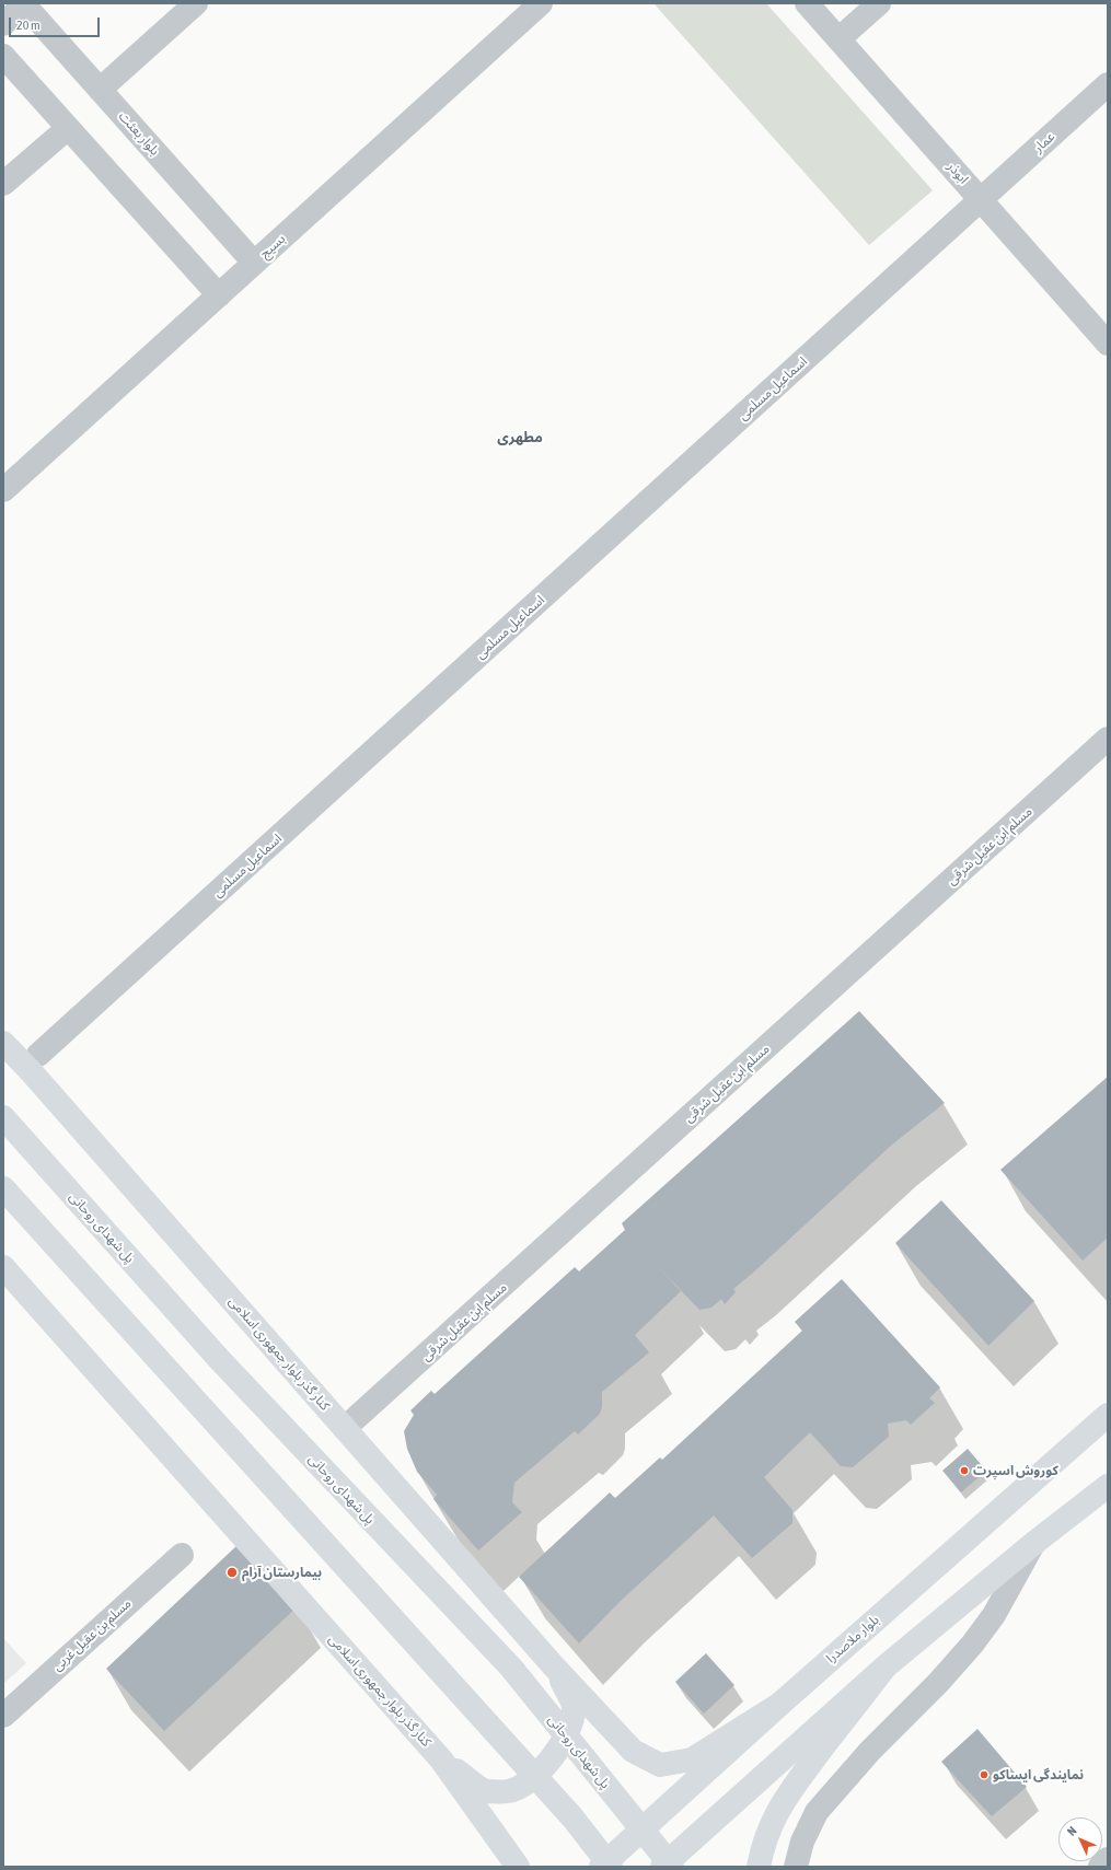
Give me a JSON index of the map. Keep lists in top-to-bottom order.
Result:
{
  "streets": {
    "main road": ["پل شهدای روحانی", "کنار گذر بلوار جمهوری اسلامی", "بلوار ملاصدرا"],
    "street": [
      "بلوار بعثت",
      "عمار",
      "ابوذر",
      "بسیج",
      "اسماعیل مسلمی",
      "مسلم ابن عقیل شرقی",
      "مسلم بن عقیل غربی"
    ]
  },
  "crossings": [
    ["بلوار بعثت", "بسیج"],
    ["عمار", "ابوذر"],
    ["عمار", "اسماعیل مسلمی"],
    ["ابوذر", "اسماعیل مسلمی"],
    ["مسلم ابن عقیل شرقی", "کنار گذر بلوار جمهوری اسلامی"]
  ],
  "districts": ["مطهری"],
  "places": ["کوروش اسپرت", "بیمارستان آرام", "نمایندگی ایساکو"],
  "scale_bar": "20 m",
  "north": "top left"
}
